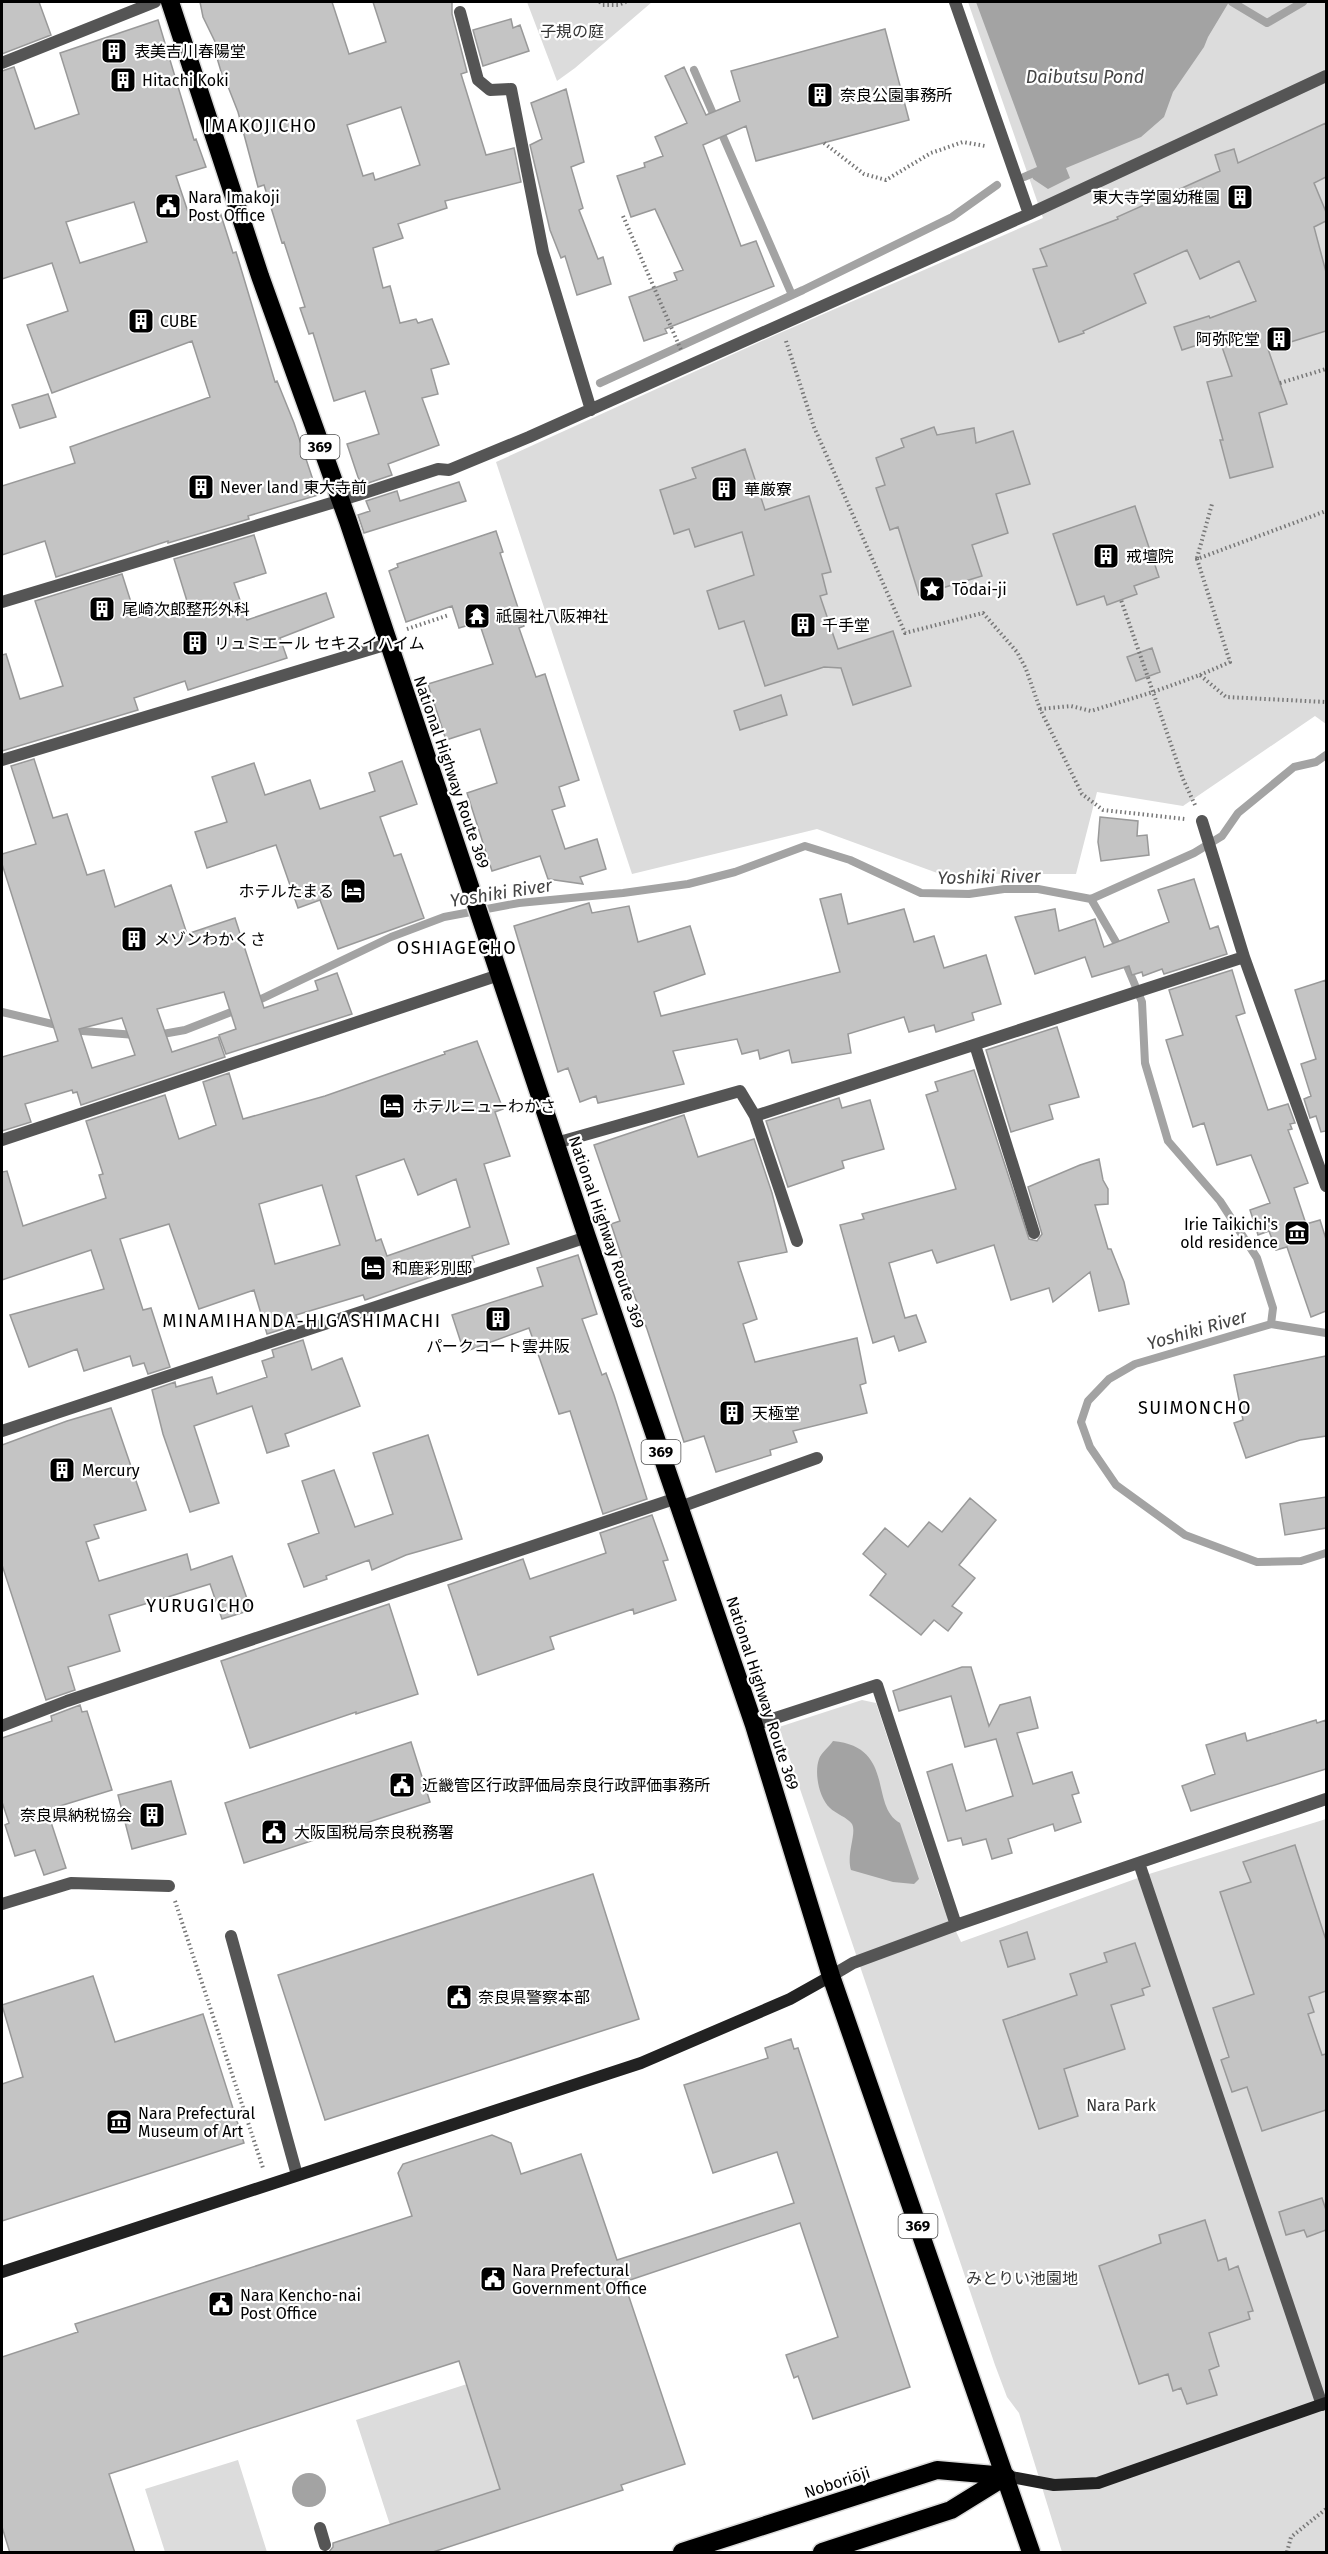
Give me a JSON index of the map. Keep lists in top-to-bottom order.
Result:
{
  "streets": {
    "highway": ["369", "National Highway Route 369", "Noboriōji"]
  },
  "crossings": [
    ["National Highway Route 369", "Noboriōji"]
  ],
  "districts": [
    "IMAKOJICHO",
    "OSHIAGECHO",
    "MINAMIHANDA-HIGASHIMACHI",
    "SUIMONCHO",
    "YURUGICHO"
  ],
  "water": ["Daibutsu Pond", "Yoshiki River"],
  "parks": ["子規の庭", "Nara Park", "みとりい池園地"],
  "places": {
    "building": [
      "表美吉川春陽堂",
      "Hitachi Koki",
      "奈良公園事務所",
      "東大寺学園幼稚園",
      "CUBE",
      "阿弥陀堂",
      "Never land 東大寺前",
      "華厳寮",
      "戒壇院",
      "尾崎次郎整形外科",
      "千手堂",
      "リュミエール セキスイハイム",
      "メゾンわかくさ",
      "パークコート雲井阪",
      "天極堂",
      "Mercury",
      "奈良県納税協会"
    ],
    "public building": [
      "Nara Imakoji Post Office",
      "近畿管区行政評価局奈良行政評価事務所",
      "大阪国税局奈良税務署",
      "奈良県警察本部",
      "Nara Prefectural Government Office",
      "Nara Kencho-nai Post Office"
    ],
    "place": ["Tōdai-ji"],
    "temple": ["祇園社八阪神社"],
    "hotel": ["ホテルたまる", "ホテルニューわかさ", "和鹿彩別邸"],
    "museum": ["Irie Taikichi's old residence", "Nara Prefectural Museum of Art"]
  }
}
